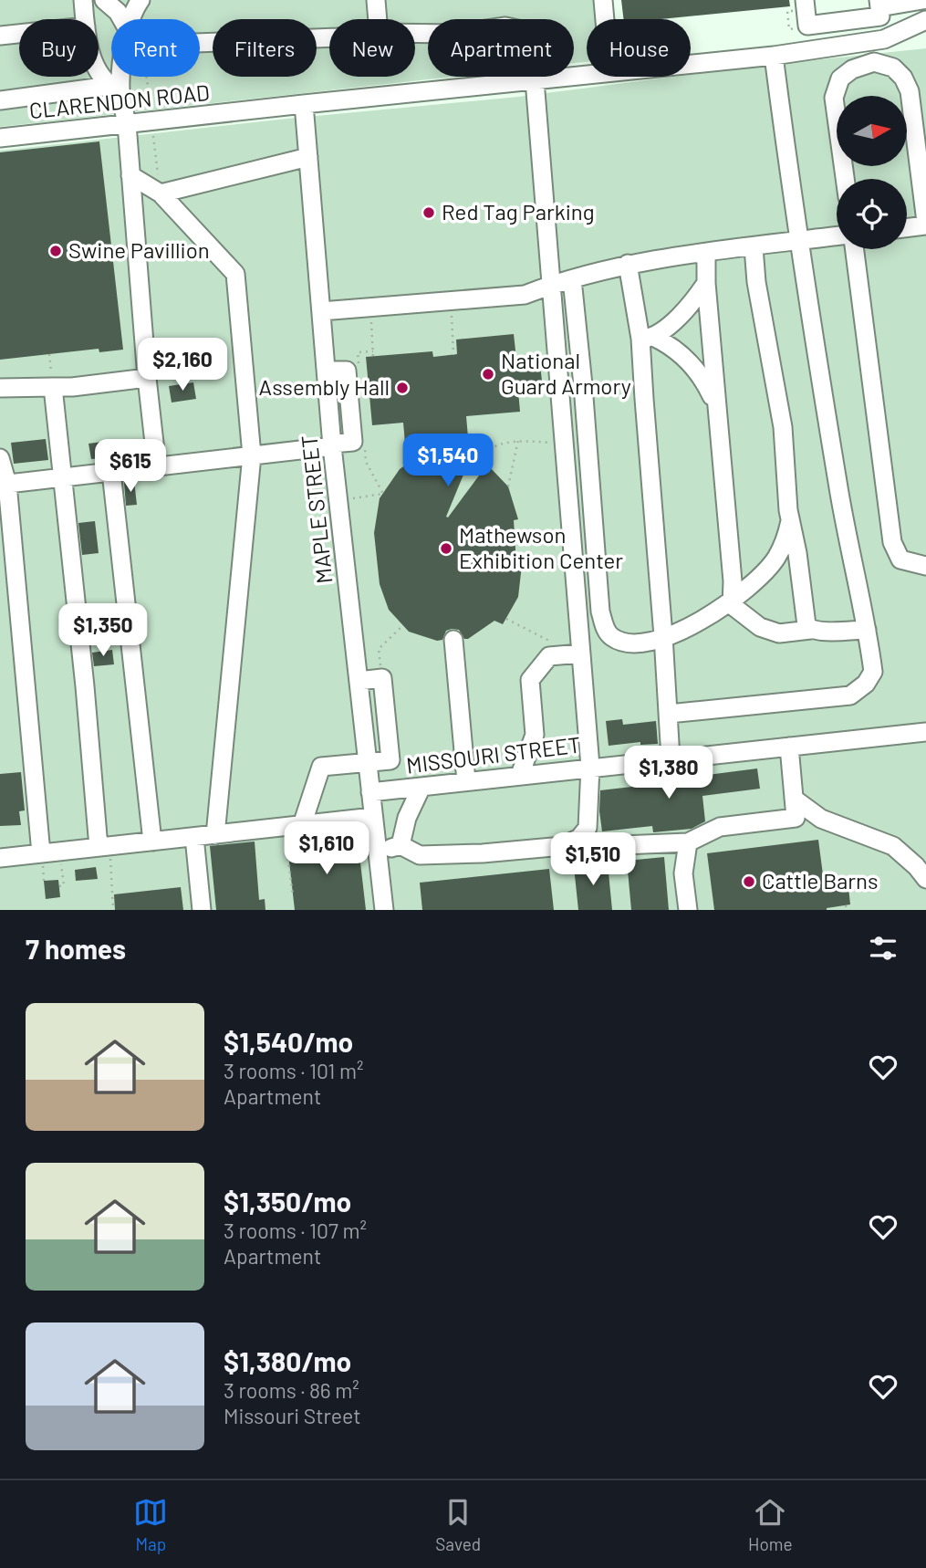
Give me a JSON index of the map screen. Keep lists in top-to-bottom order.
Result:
{
  "streets": {
    "street": ["CLARENDON ROAD", "MAPLE STREET", "MISSOURI STREET"]
  },
  "crossings": [
    ["CLARENDON ROAD", "MAPLE STREET"],
    ["MAPLE STREET", "MISSOURI STREET"]
  ],
  "places": [
    "Red Tag Parking",
    "Swine Pavillion",
    "National Guard Armory",
    "Assembly Hall",
    "Mathewson Exhibition Center",
    "Cattle Barns"
  ],
  "north": "right",
  "page": {
    "chip": [
      "Buy",
      "Rent",
      "Filters",
      "New",
      "Apartment",
      "House"
    ],
    "price": [
      "$2,160",
      "$1,540",
      "$615",
      "$1,350",
      "$1,380",
      "$1,610",
      "$1,510"
    ],
    "heading": "7 homes",
    "list": [
      {
        "name": "$1,540/mo",
        "note": "3 rooms · 101 m² · Apartment"
      },
      {
        "name": "$1,350/mo",
        "note": "3 rooms · 107 m² · Apartment"
      },
      {
        "name": "$1,380/mo",
        "note": "3 rooms · 86 m² · Missouri Street"
      }
    ],
    "tabs": ["Map", "Saved", "Home"]
  }
}
